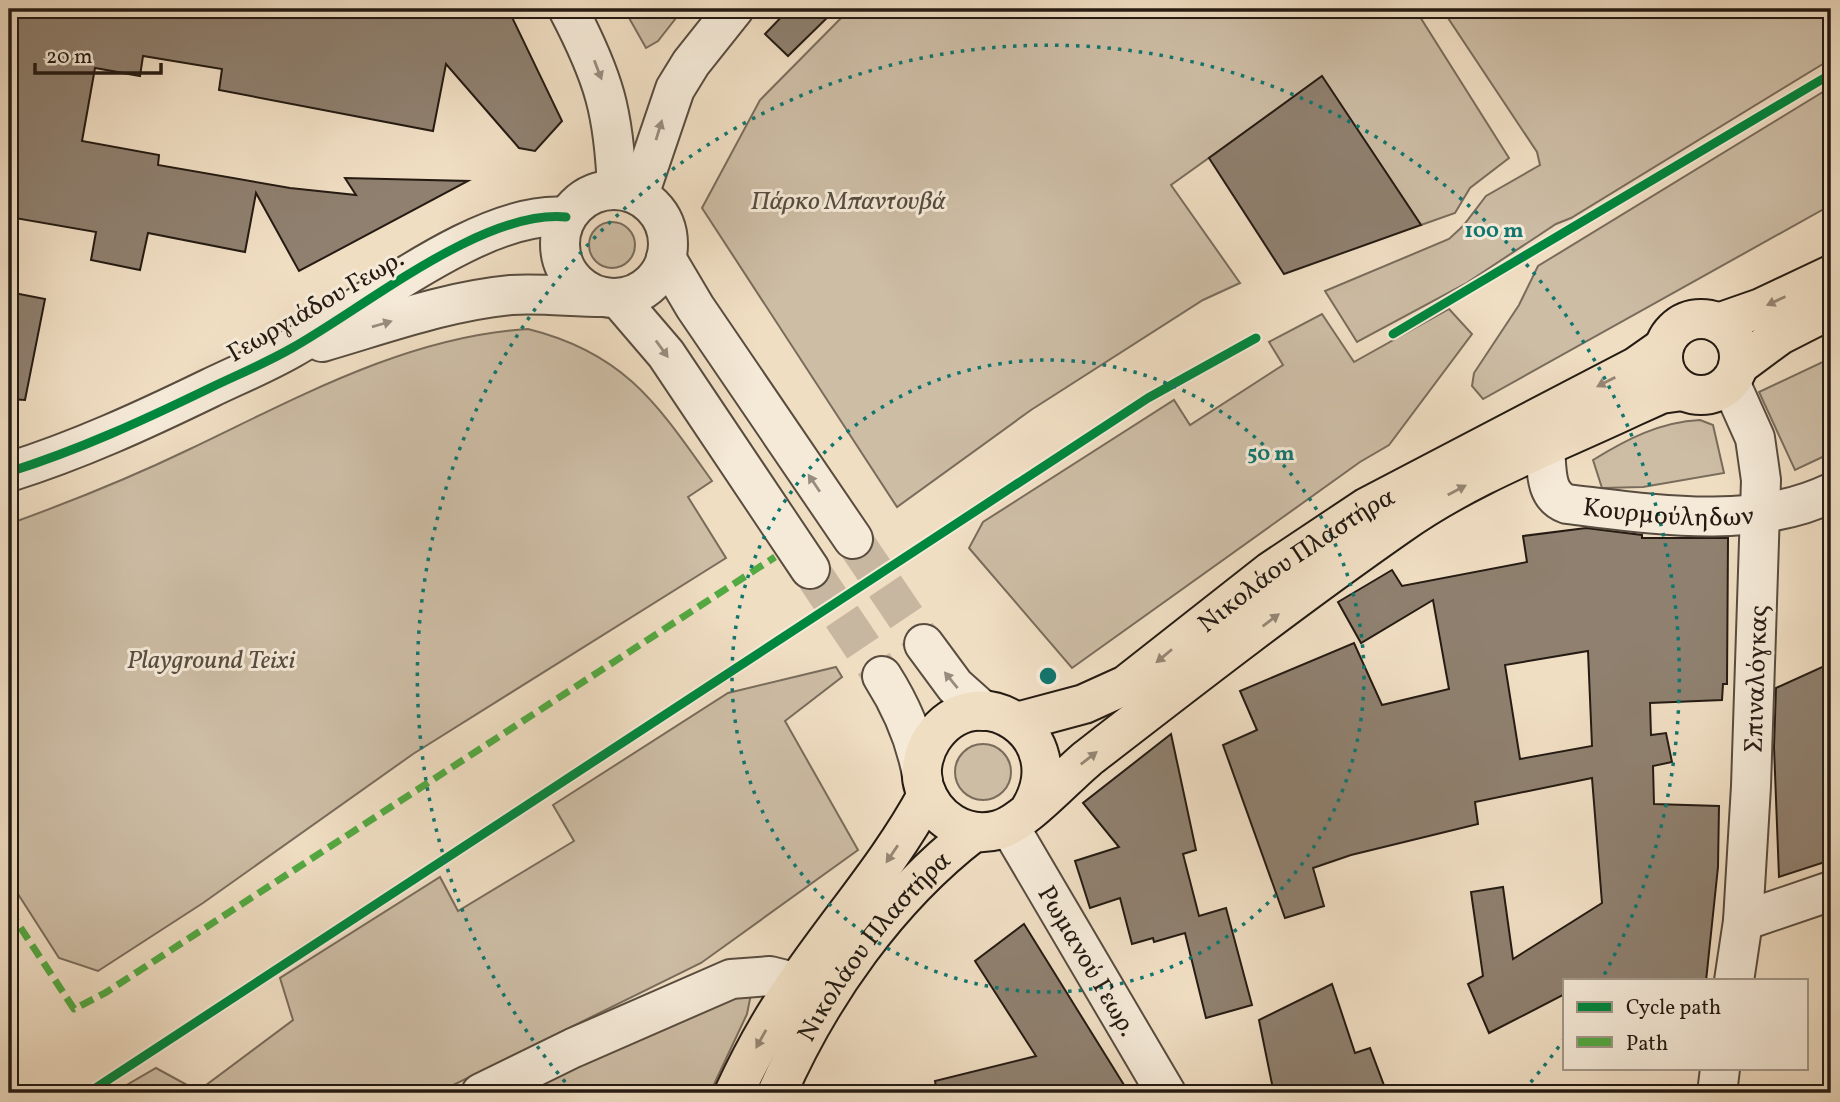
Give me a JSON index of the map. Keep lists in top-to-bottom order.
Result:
{
  "streets": {
    "main road": ["Νικολάου Πλαστήρα"],
    "street": [
      "Γεωργιάδου Γεωρ.",
      "Κουρμούληδων",
      "Σπιναλόγκας",
      "Ρωμανού Γεωρ."
    ]
  },
  "crossings": [
    ["Κουρμούληδων", "Νικολάου Πλαστήρα"],
    ["Κουρμούληδων", "Σπιναλόγκας"],
    ["Νικολάου Πλαστήρα", "Σπιναλόγκας"],
    ["Νικολάου Πλαστήρα", "Ρωμανού Γεωρ."]
  ],
  "parks": ["Πάρκο Μπαντουβά", "Playground Teixi"],
  "legend": ["Cycle path", "Path"],
  "scale_bar": "20 m",
  "rings": ["100 m", "50 m"]
}
